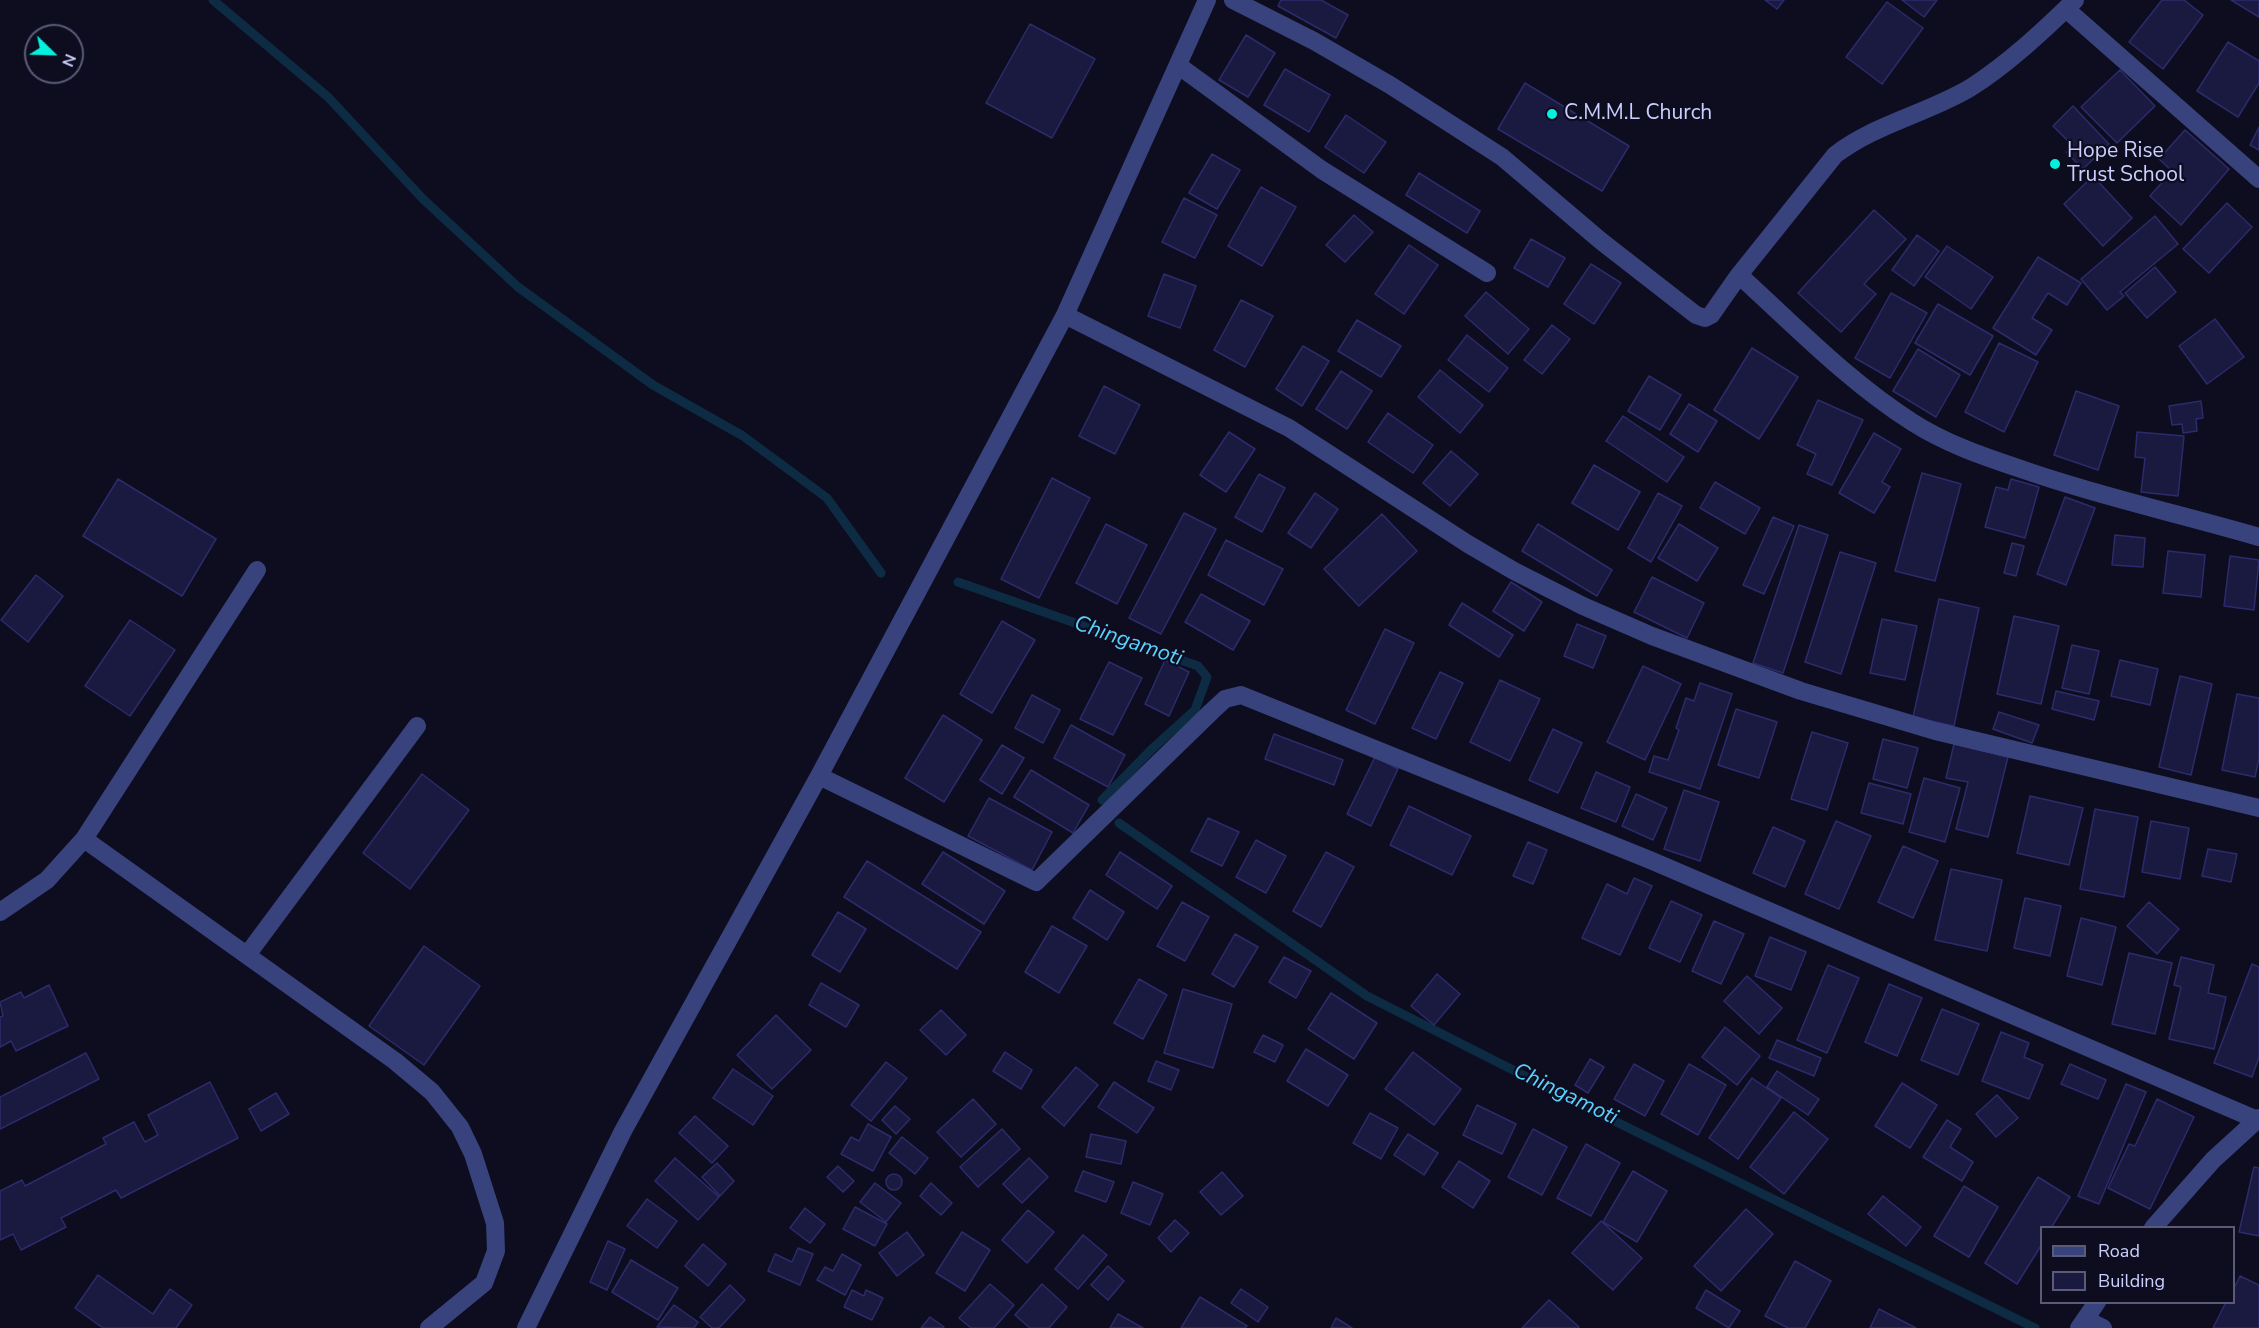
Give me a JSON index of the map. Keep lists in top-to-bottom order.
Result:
{
  "water": ["Chingamoti"],
  "places": ["C.M.M.L Church", "Hope Rise Trust School"],
  "legend": ["Road", "Building"],
  "north": "bottom right"
}
